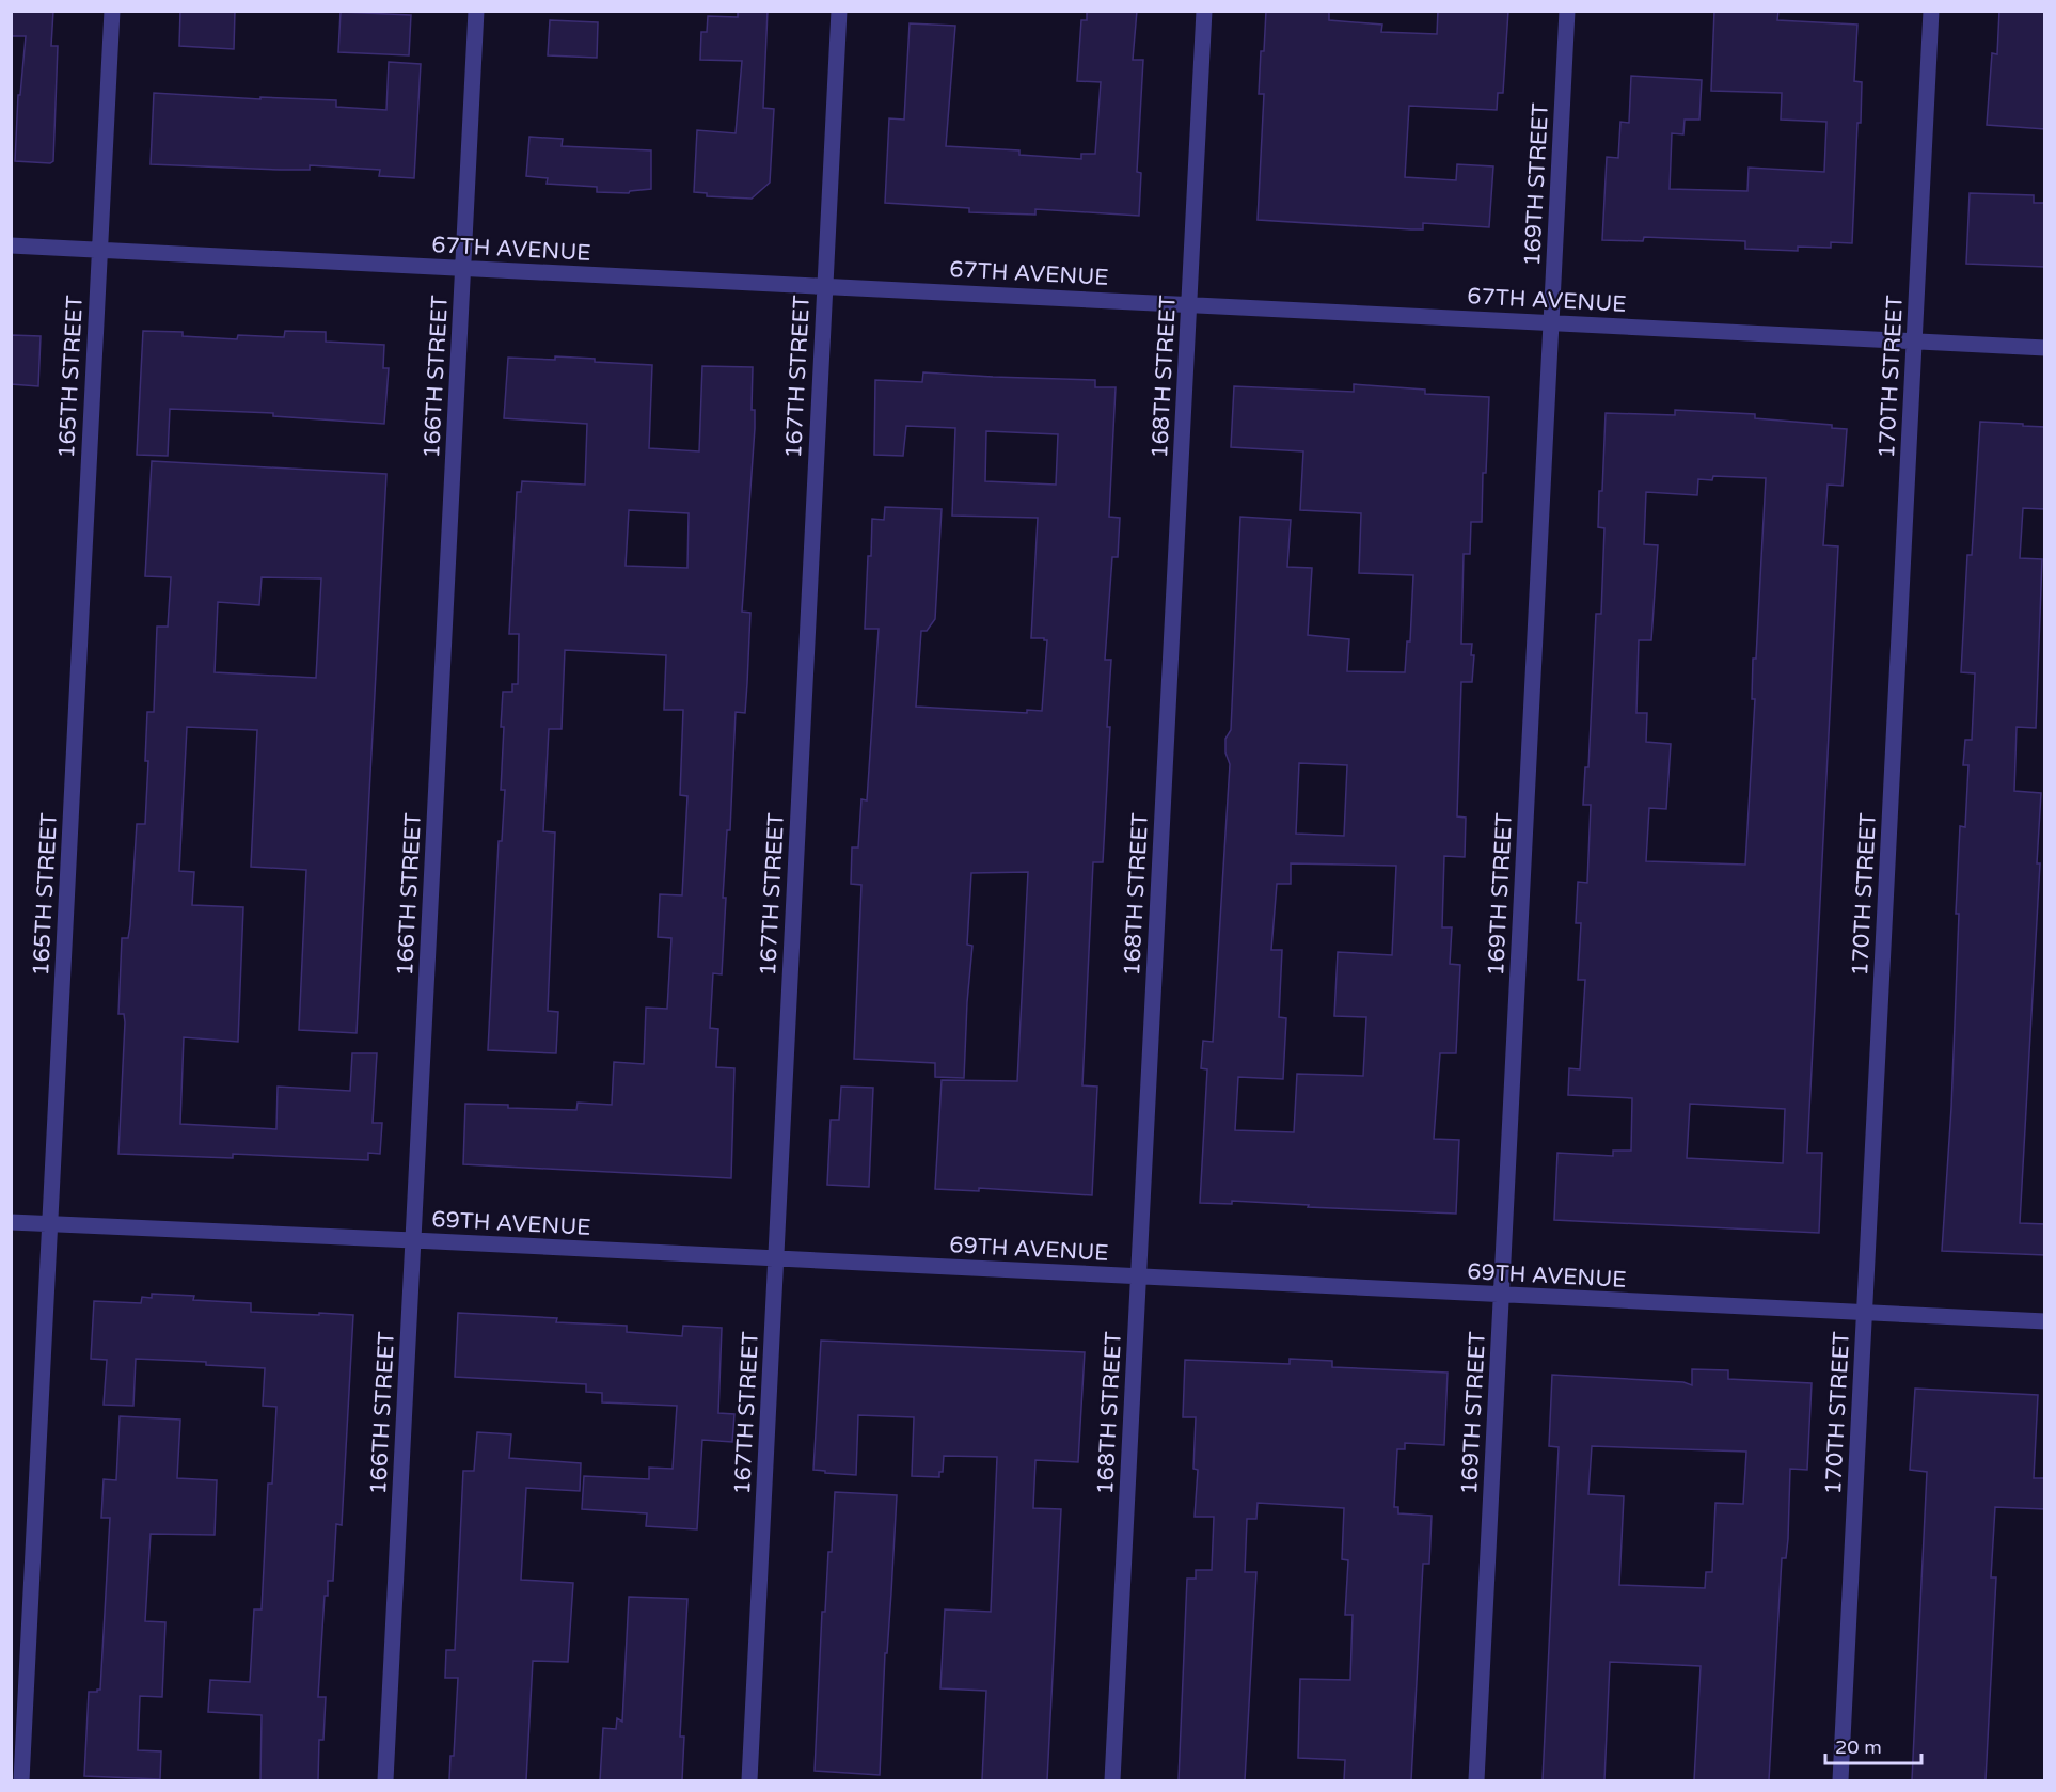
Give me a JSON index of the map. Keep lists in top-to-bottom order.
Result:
{
  "streets": {
    "street": [
      "169TH STREET",
      "67TH AVENUE",
      "165TH STREET",
      "166TH STREET",
      "167TH STREET",
      "168TH STREET",
      "170TH STREET",
      "69TH AVENUE"
    ]
  },
  "crossings": [
    ["169TH STREET", "67TH AVENUE"],
    ["169TH STREET", "69TH AVENUE"],
    ["67TH AVENUE", "165TH STREET"],
    ["67TH AVENUE", "166TH STREET"],
    ["67TH AVENUE", "167TH STREET"],
    ["67TH AVENUE", "168TH STREET"],
    ["67TH AVENUE", "170TH STREET"],
    ["165TH STREET", "69TH AVENUE"],
    ["166TH STREET", "69TH AVENUE"],
    ["167TH STREET", "69TH AVENUE"],
    ["168TH STREET", "69TH AVENUE"],
    ["170TH STREET", "69TH AVENUE"]
  ],
  "scale_bar": "20 m"
}
